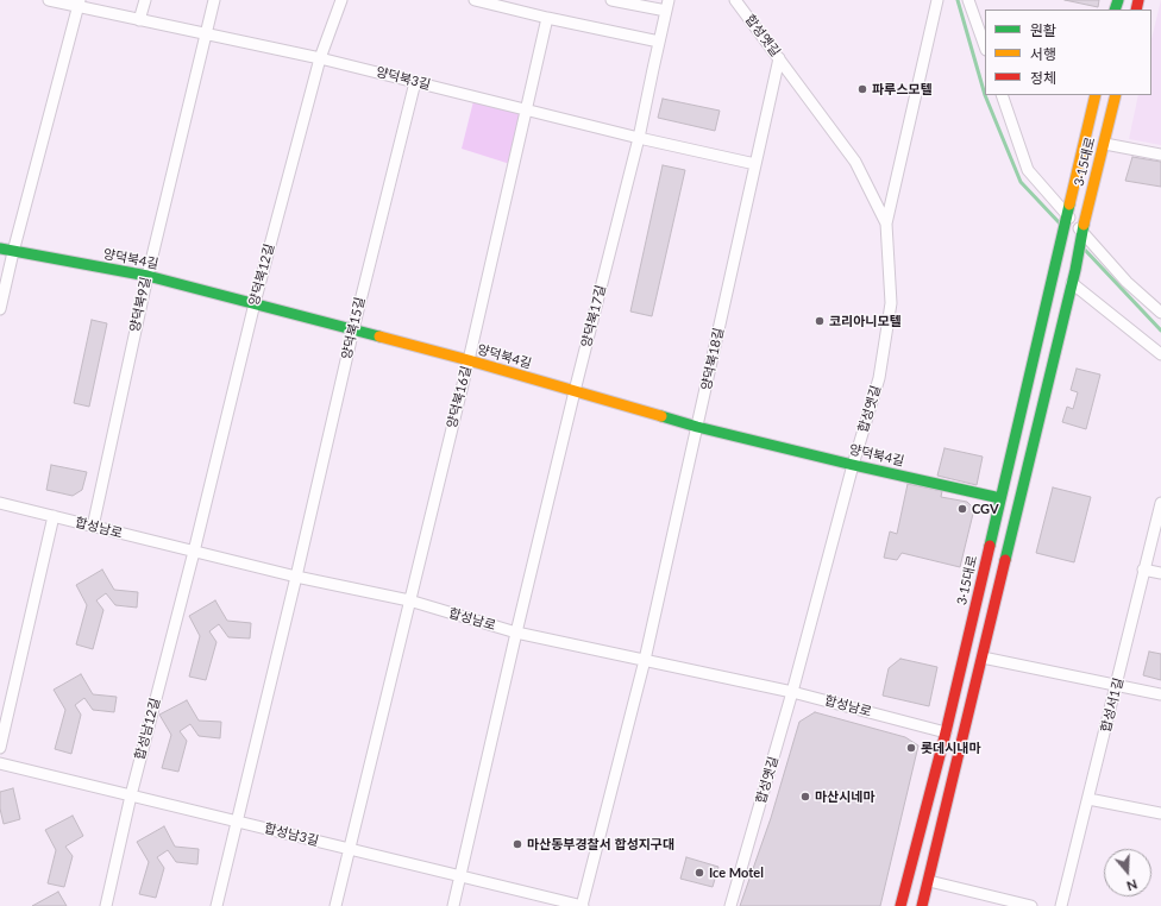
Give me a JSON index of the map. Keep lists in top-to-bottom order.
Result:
{
  "streets": {
    "main road": ["3·15대로", "양덕북4길"],
    "street": [
      "합성옛길",
      "양덕북3길",
      "양덕북12길",
      "양덕북9길",
      "양덕북17길",
      "양덕북15길",
      "양덕북18길",
      "양덕북16길",
      "합성남로",
      "합성서1길",
      "합성남12길",
      "합성남3길"
    ]
  },
  "crossings": [
    ["합성옛길", "양덕북4길"],
    ["합성옛길", "양덕북18길"],
    ["합성옛길", "합성남로"],
    ["양덕북3길", "양덕북12길"],
    ["양덕북3길", "양덕북9길"],
    ["양덕북3길", "양덕북17길"],
    ["양덕북3길", "양덕북15길"],
    ["양덕북3길", "양덕북18길"],
    ["양덕북3길", "양덕북16길"],
    ["3·15대로", "양덕북4길"],
    ["3·15대로", "합성남로"],
    ["양덕북4길", "양덕북12길"],
    ["양덕북4길", "양덕북9길"],
    ["양덕북4길", "양덕북17길"],
    ["양덕북4길", "양덕북15길"],
    ["양덕북4길", "양덕북18길"],
    ["양덕북4길", "양덕북16길"],
    ["양덕북12길", "합성남로"],
    ["양덕북12길", "합성남12길"],
    ["양덕북9길", "합성남로"],
    ["양덕북17길", "합성남로"],
    ["양덕북17길", "합성남3길"],
    ["양덕북15길", "합성남로"],
    ["양덕북15길", "합성남3길"],
    ["양덕북18길", "합성남로"],
    ["양덕북18길", "합성남3길"],
    ["양덕북16길", "합성남로"],
    ["양덕북16길", "합성남3길"],
    ["합성남로", "합성남12길"],
    ["합성남12길", "합성남3길"]
  ],
  "places": [
    "파루스모텔",
    "코리아니모텔",
    "CGV",
    "롯데시내마",
    "마산시네마",
    "마산동부경찰서 합성지구대",
    "Ice Motel"
  ],
  "legend": ["원활", "서행", "정체"],
  "north": "bottom"
}
